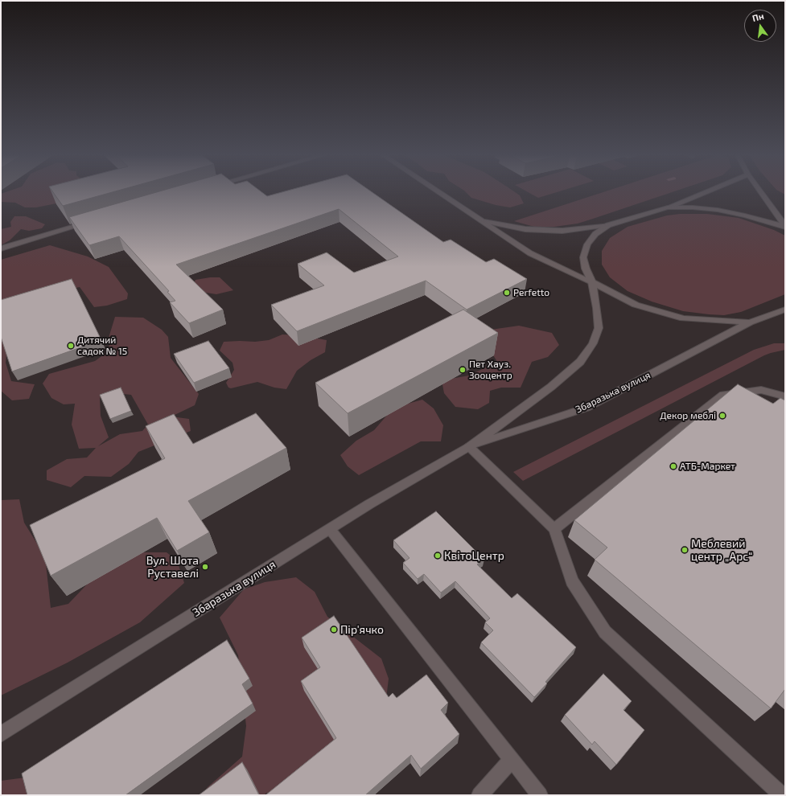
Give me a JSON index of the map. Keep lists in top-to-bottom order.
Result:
{
  "streets": {
    "main road": ["Збаразька вулиця"]
  },
  "places": [
    "Perfetto",
    "Дитячий садок № 15",
    "Пет Хауз. Зооцентр",
    "Декор меблі",
    "АТБ-Маркет",
    "Меблевий центр „Арс“",
    "КвітоЦентр",
    "Вул. Шота Руставелі",
    "Пір'ячко"
  ],
  "north": "top"
}
